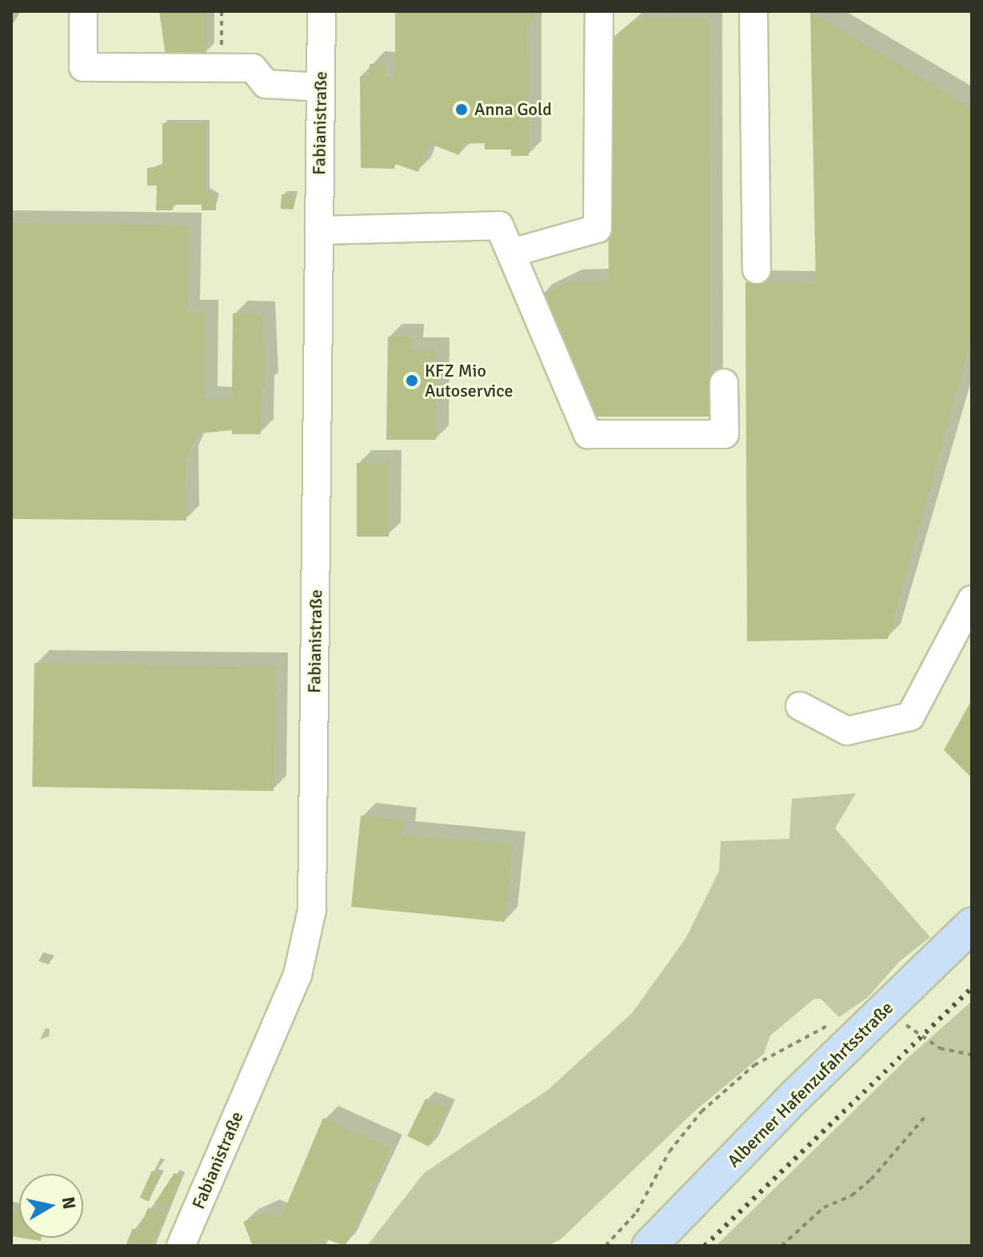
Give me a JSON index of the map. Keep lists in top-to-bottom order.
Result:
{
  "streets": {
    "main road": ["Alberner Hafenzufahrtsstraße"],
    "street": ["Fabianistraße"]
  },
  "places": ["Anna Gold", "KFZ Mio Autoservice"],
  "north": "right"
}
